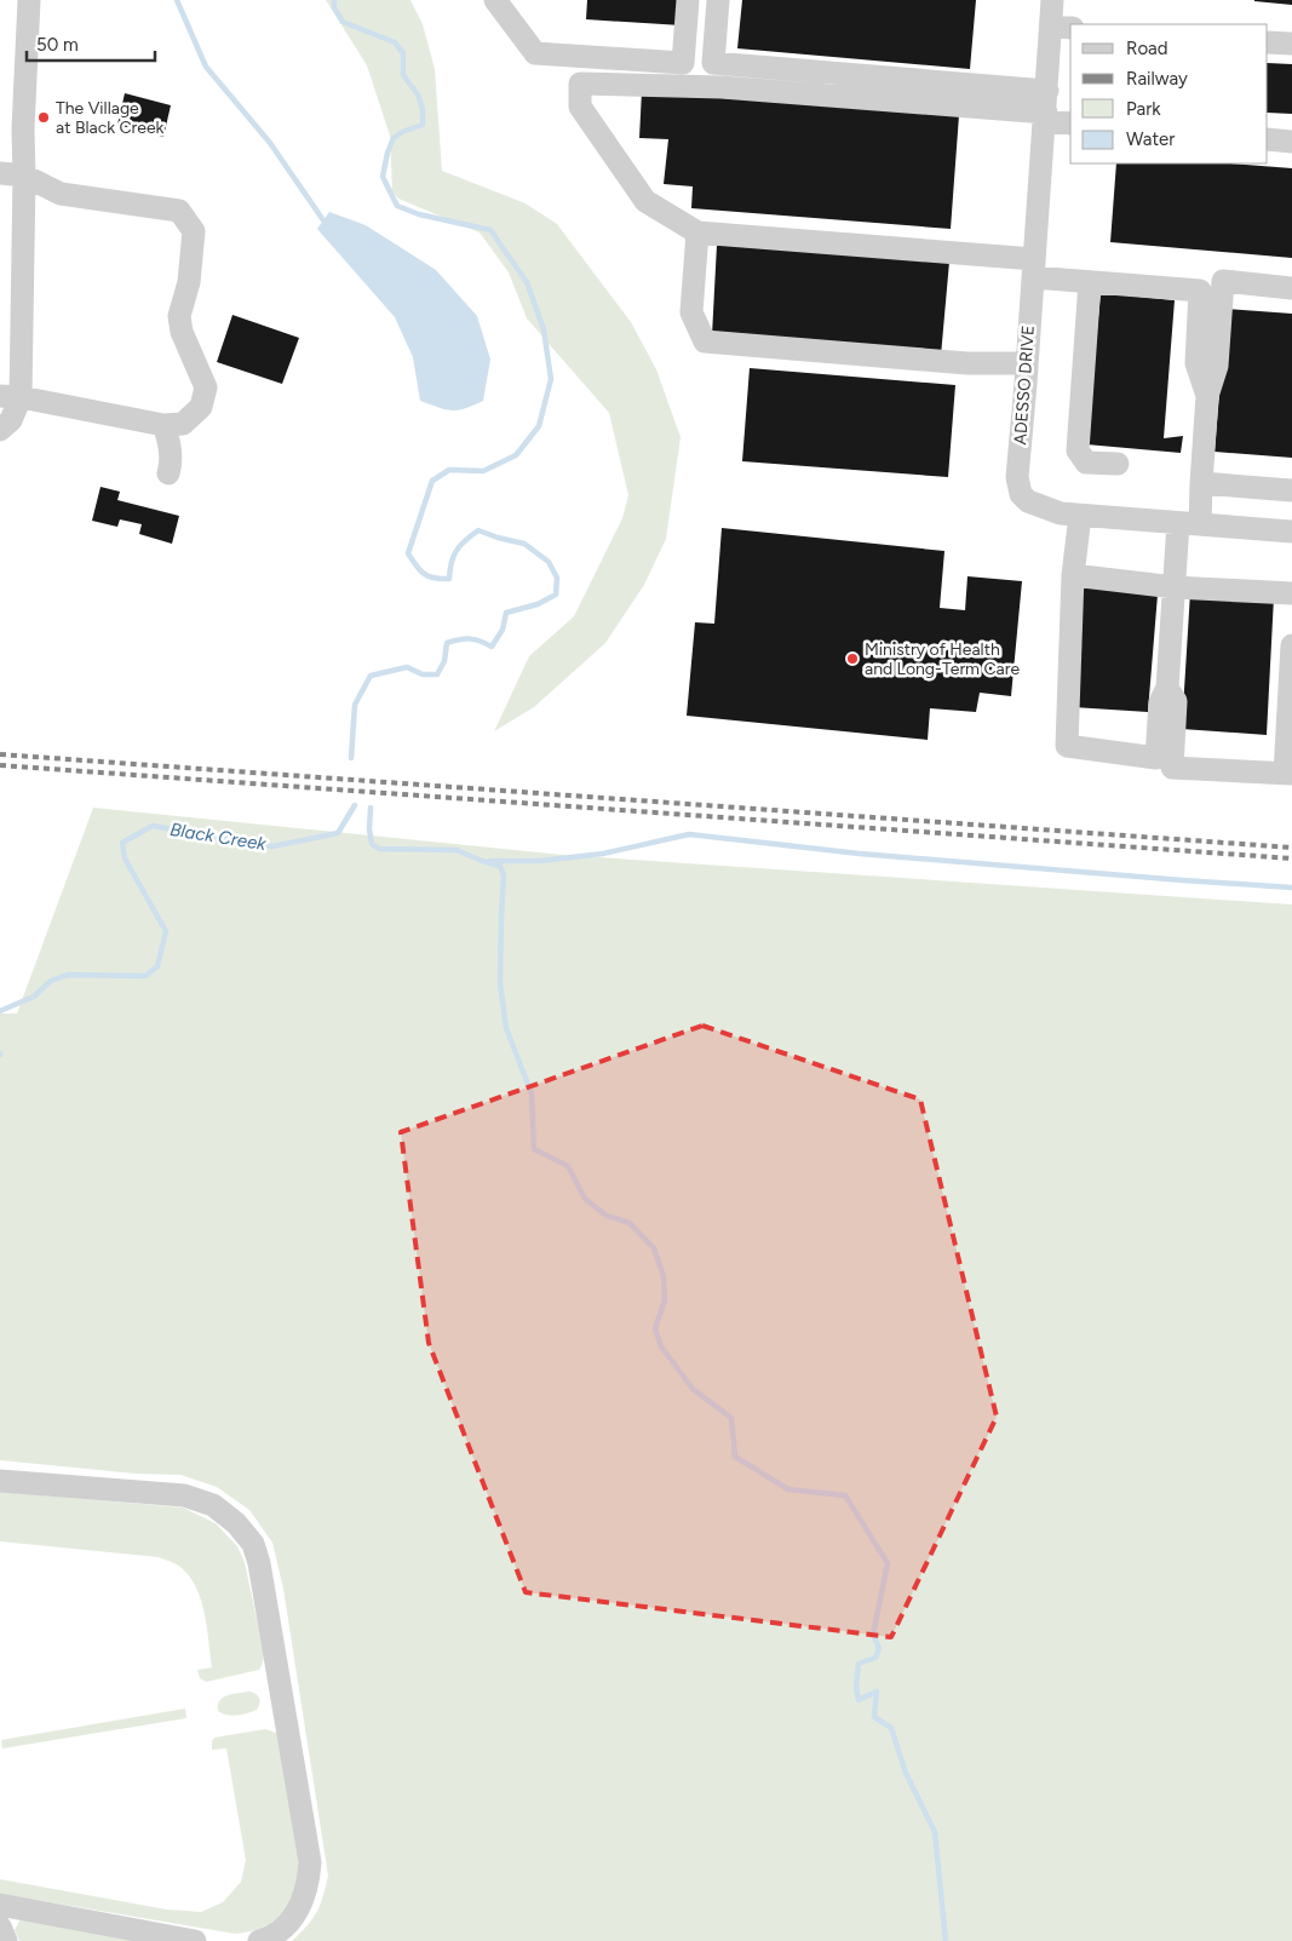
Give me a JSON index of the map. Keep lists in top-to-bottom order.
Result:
{
  "streets": {
    "street": ["ADESSO DRIVE"]
  },
  "water": ["Black Creek"],
  "places": ["The Village at Black Creek", "Ministry of Health and Long-Term Care"],
  "legend": [
    "Road",
    "Railway",
    "Park",
    "Water"
  ],
  "scale_bar": "50 m"
}
